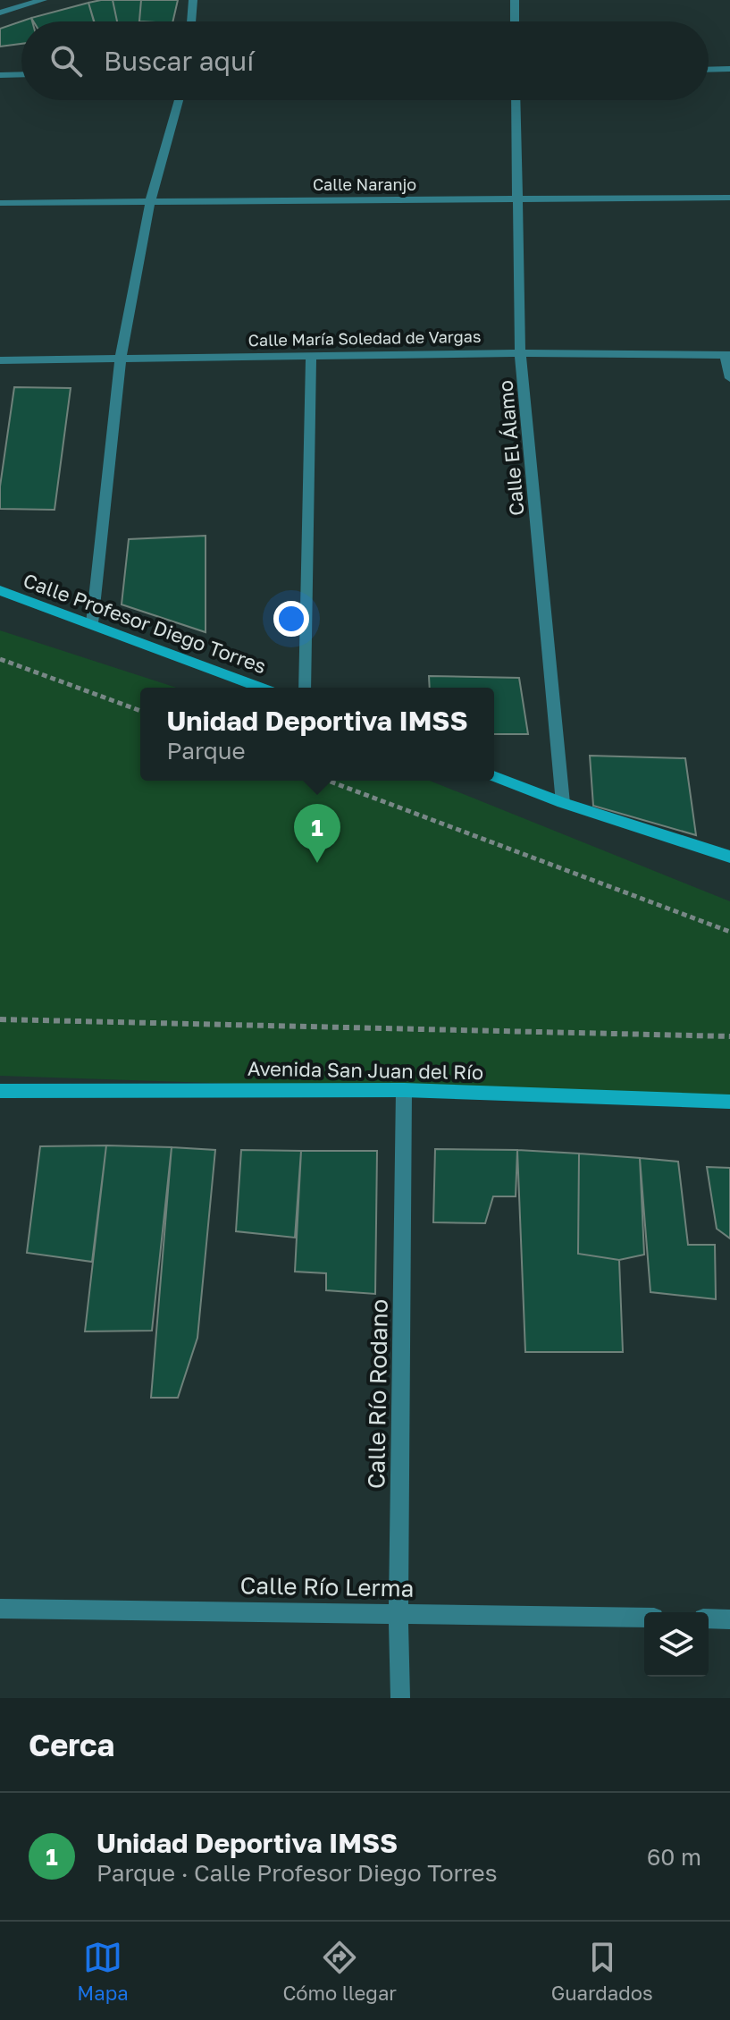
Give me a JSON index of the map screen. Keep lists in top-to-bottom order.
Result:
{
  "streets": {
    "street": [
      "Calle Naranjo",
      "Calle María Soledad de Vargas",
      "Calle El Álamo",
      "Calle Profesor Diego Torres",
      "Avenida San Juan del Río",
      "Calle Río Rodano",
      "Calle Río Lerma"
    ]
  },
  "crossings": [
    ["Calle Naranjo", "Calle El Álamo"],
    ["Calle María Soledad de Vargas", "Calle El Álamo"],
    ["Avenida San Juan del Río", "Calle Río Rodano"],
    ["Calle Río Rodano", "Calle Río Lerma"]
  ],
  "page": {
    "search": "Buscar aquí",
    "popup": ["Unidad Deportiva IMSS", "Parque"],
    "pins": "1",
    "heading": "Cerca",
    "list": [
      {
        "mark": "1",
        "name": "Unidad Deportiva IMSS",
        "note": "Parque · Calle Profesor Diego Torres",
        "value": "60 m"
      }
    ],
    "nav": ["Mapa", "Cómo llegar", "Guardados"]
  }
}
